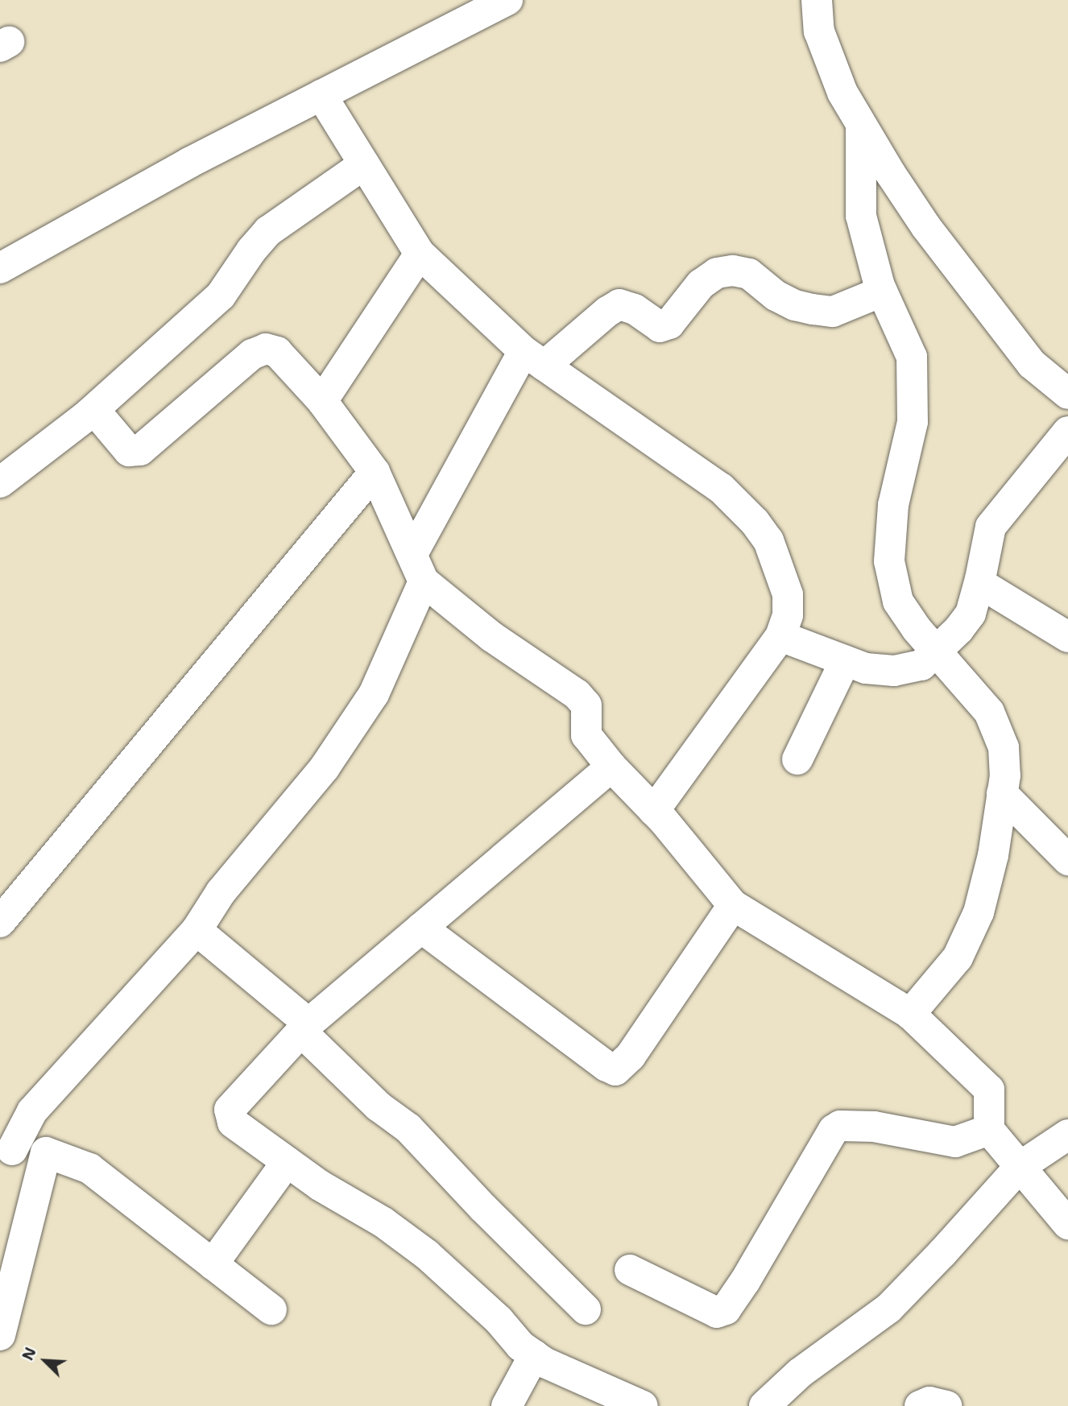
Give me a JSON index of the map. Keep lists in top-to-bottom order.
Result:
{
  "north": "top left"
}
